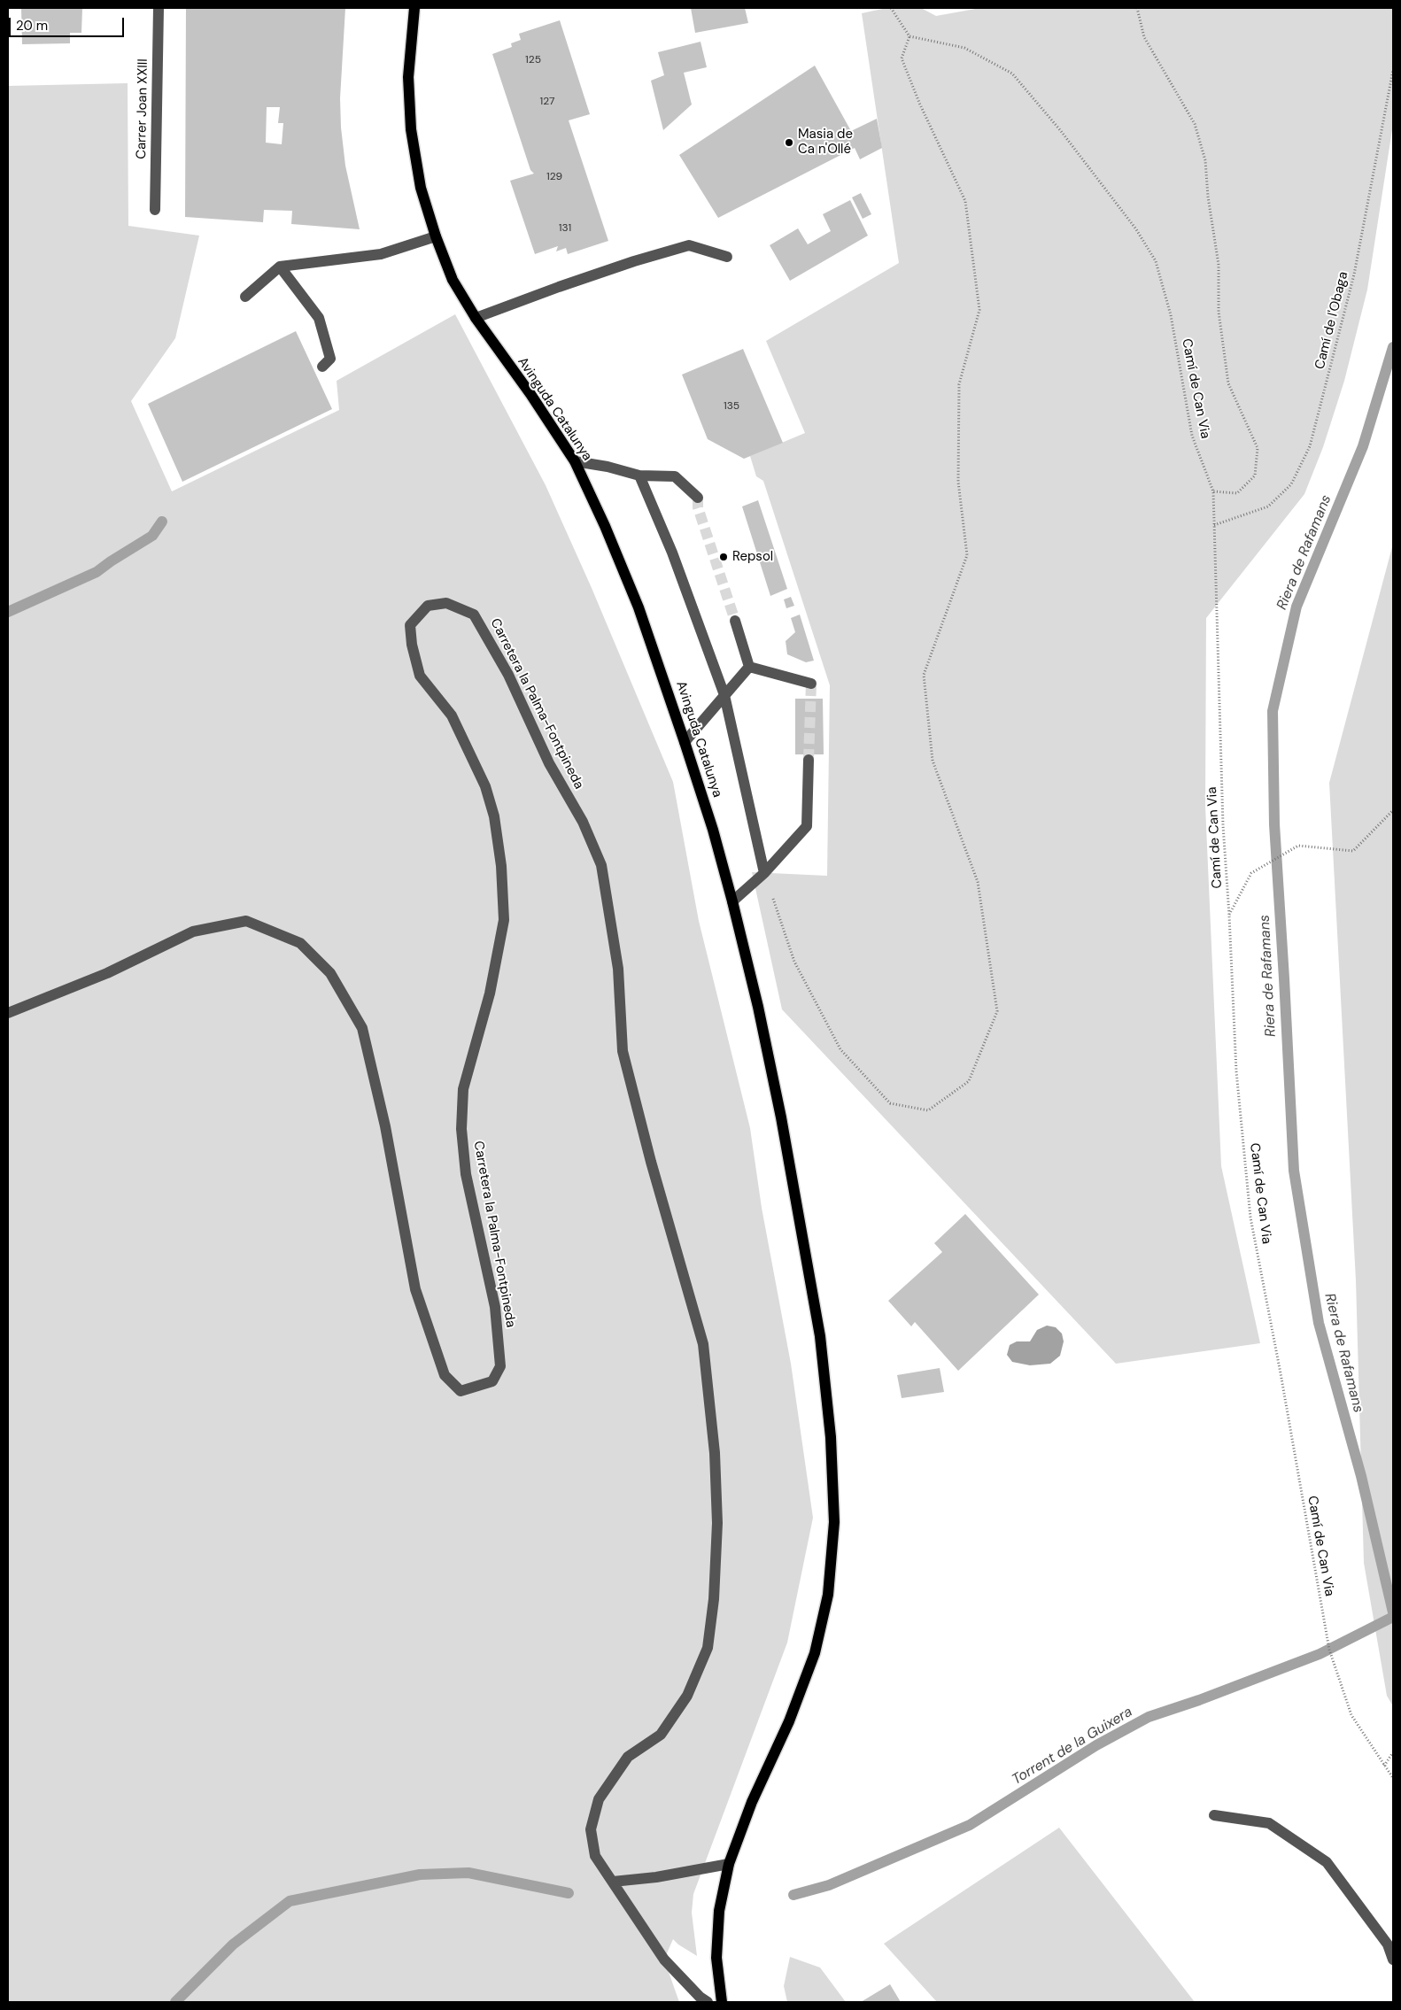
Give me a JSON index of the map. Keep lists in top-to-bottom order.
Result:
{
  "streets": {
    "main road": ["Avinguda Catalunya"],
    "street": ["Carrer Joan XXIII", "Carretera la Palma-Fontpineda"],
    "path": ["Camí de l'Obaga", "Camí de Can Via"]
  },
  "crossings": [
    ["Camí de l'Obaga", "Camí de Can Via"]
  ],
  "water": ["Riera de Rafamans", "Torrent de la Guixera"],
  "places": ["Masia de Ca n'Ollé", "Repsol"],
  "house_numbers": [
    "125",
    "127",
    "129",
    "131",
    "135"
  ],
  "scale_bar": "20 m"
}
